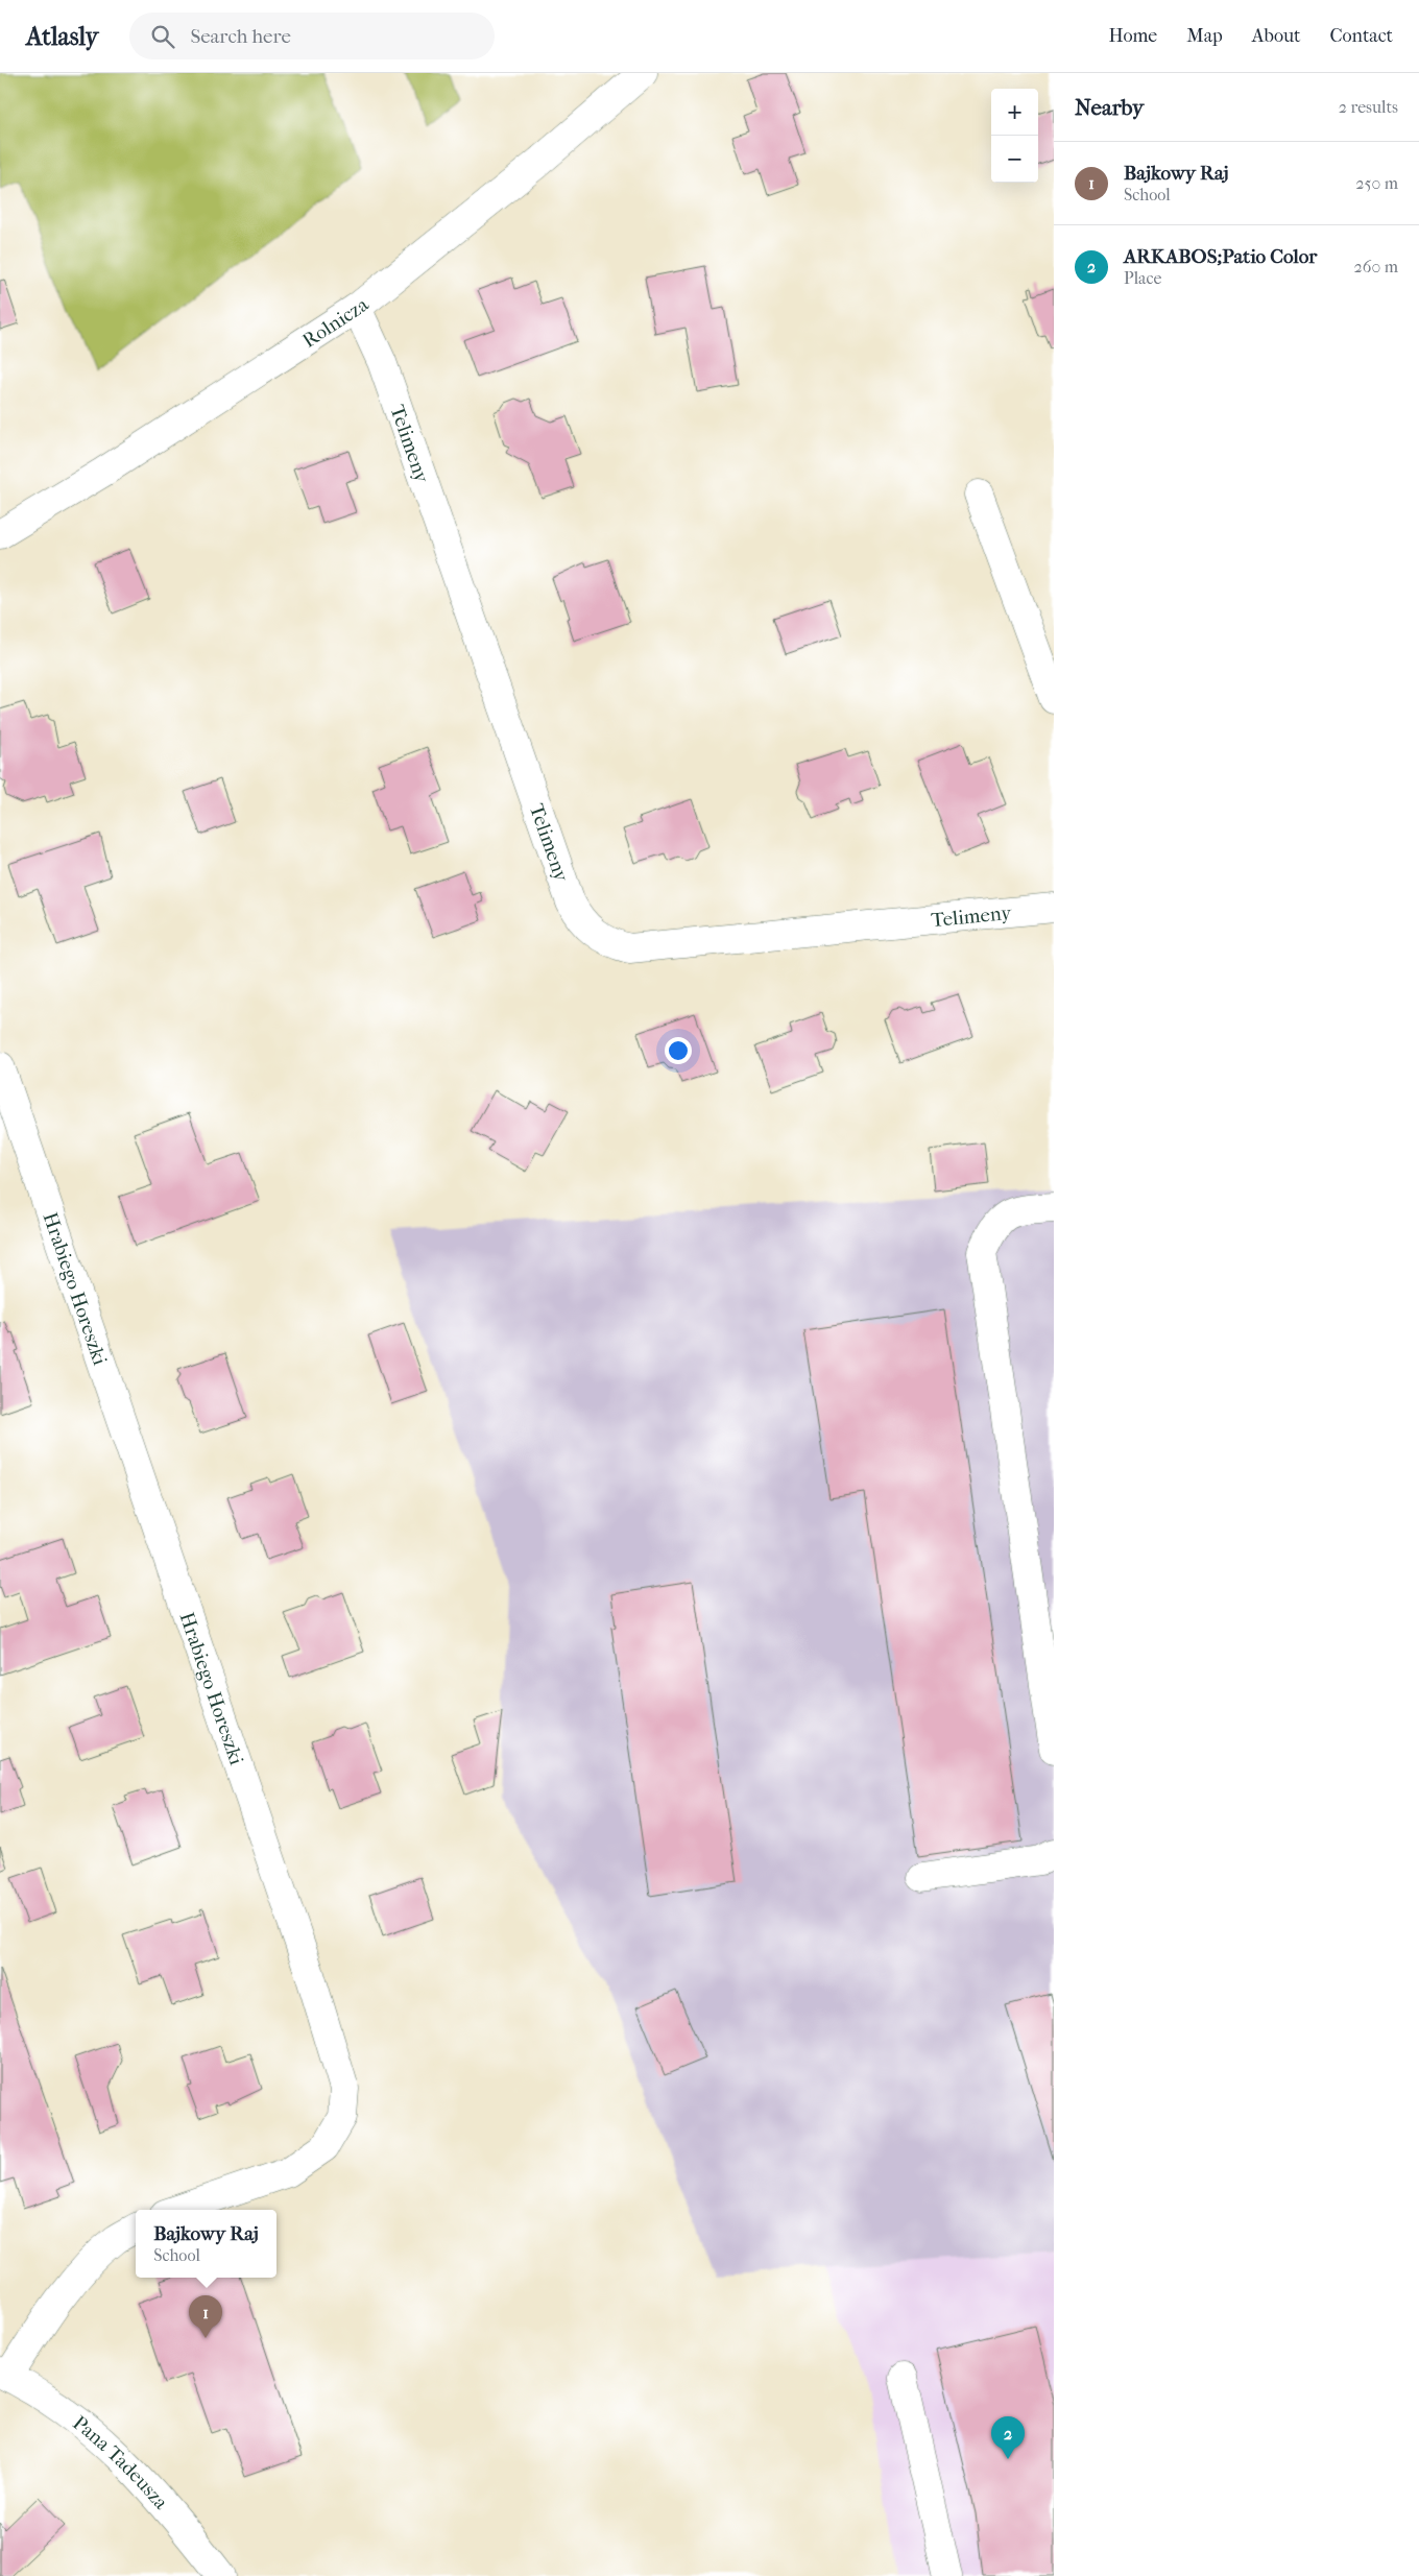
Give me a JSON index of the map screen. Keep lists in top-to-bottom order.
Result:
{
  "streets": {
    "street": [
      "Rolnicza",
      "Telimeny",
      "Hrabiego Horeszki",
      "Pana Tadeusza"
    ]
  },
  "crossings": [
    ["Rolnicza", "Telimeny"]
  ],
  "page": {
    "header": "Atlasly",
    "search": "Search here",
    "nav": [
      "Home",
      "Map",
      "About",
      "Contact"
    ],
    "heading": ["Nearby", "2 results"],
    "map_buttons": ["+", "−"],
    "list": [
      {
        "mark": "1",
        "name": "Bajkowy Raj",
        "note": "School",
        "value": "250 m"
      },
      {
        "mark": "2",
        "name": "ARKABOS;Patio Color",
        "note": "Place",
        "value": "260 m"
      }
    ],
    "popup": ["Bajkowy Raj", "School"],
    "pins": ["1", "2"]
  }
}
